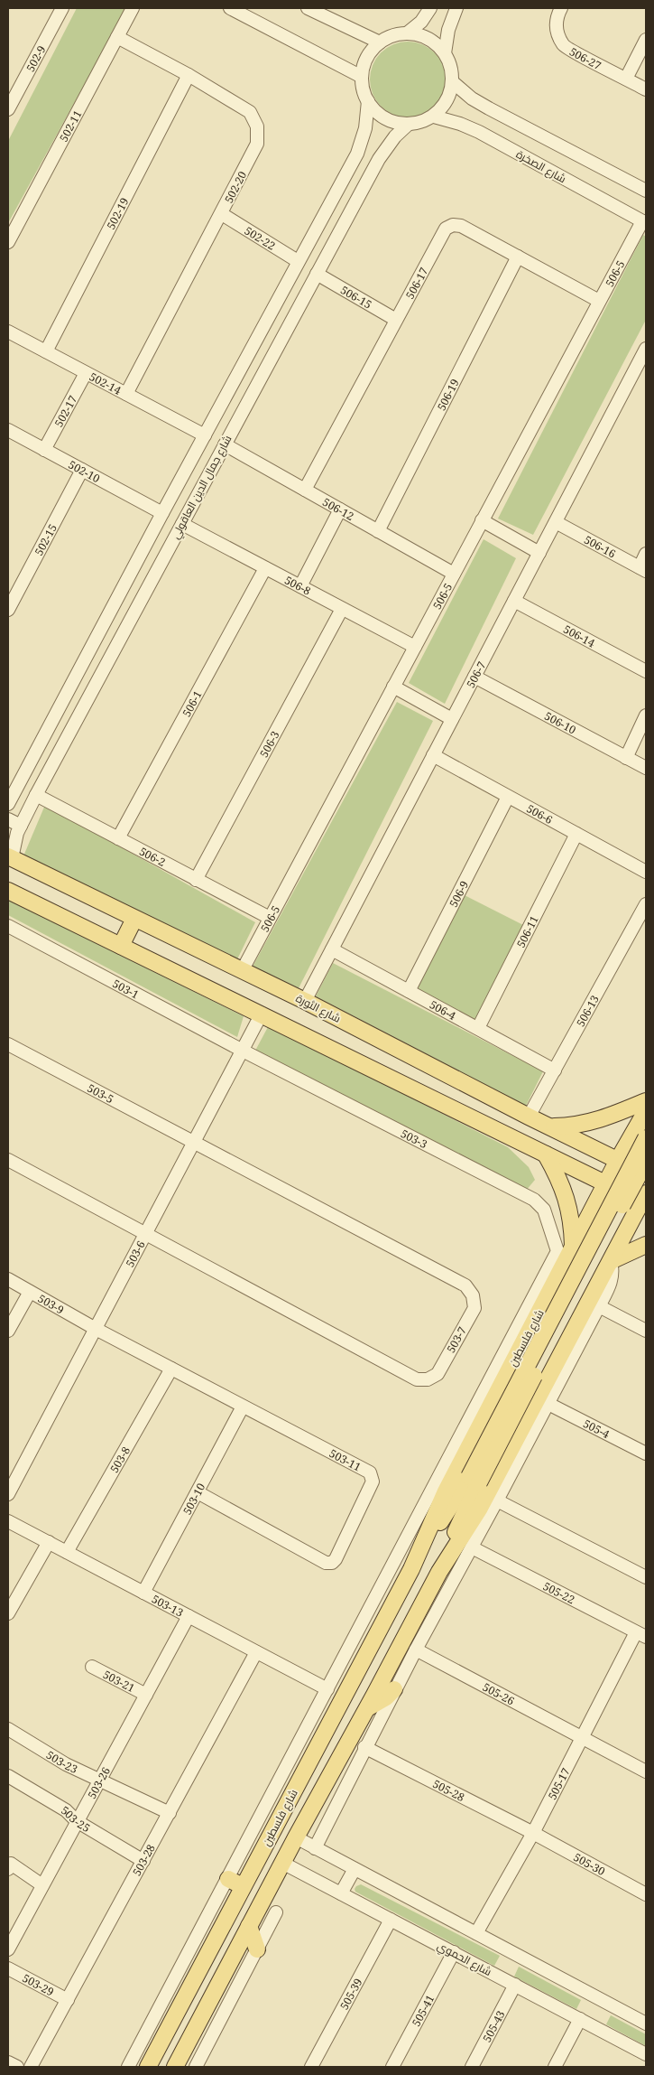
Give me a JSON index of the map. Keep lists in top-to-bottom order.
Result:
{
  "streets": {
    "main road": ["شارع الثورة", "شارع فلسطين"],
    "street": [
      "506-27",
      "502-9",
      "502-11",
      "شارع الصخرة",
      "502-20",
      "502-19",
      "502-22",
      "506-5",
      "506-17",
      "506-15",
      "502-14",
      "506-19",
      "502-17",
      "502-10",
      "شارع جمال الدين العاقولي",
      "506-12",
      "502-15",
      "506-16",
      "506-8",
      "506-14",
      "506-7",
      "506-1",
      "506-10",
      "506-3",
      "506-6",
      "506-2",
      "506-9",
      "506-11",
      "503-1",
      "506-4",
      "506-13",
      "503-5",
      "503-3",
      "503-6",
      "503-9",
      "503-7",
      "505-4",
      "503-8",
      "503-11",
      "503-10",
      "505-22",
      "503-13",
      "503-21",
      "505-26",
      "503-23",
      "503-26",
      "505-17",
      "505-28",
      "503-25",
      "503-28",
      "505-30",
      "شارع الحموي",
      "503-29",
      "505-39",
      "505-41",
      "505-43"
    ]
  },
  "crossings": [
    ["502-11", "502-20"],
    ["شارع الصخرة", "506-5"],
    ["شارع الصخرة", "شارع جمال الدين العاقولي"],
    ["502-20", "502-19"],
    ["502-20", "502-22"],
    ["502-20", "502-14"],
    ["502-19", "502-14"],
    ["502-22", "شارع جمال الدين العاقولي"],
    ["506-5", "506-17"],
    ["506-5", "506-12"],
    ["506-5", "506-8"],
    ["506-5", "506-2"],
    ["506-5", "شارع الثورة"],
    ["506-17", "506-15"],
    ["506-17", "506-19"],
    ["506-17", "506-12"],
    ["506-15", "شارع جمال الدين العاقولي"],
    ["502-14", "502-17"],
    ["502-14", "شارع جمال الدين العاقولي"],
    ["506-19", "506-12"],
    ["502-17", "502-10"],
    ["502-10", "شارع جمال الدين العاقولي"],
    ["502-10", "502-15"],
    ["شارع جمال الدين العاقولي", "506-12"],
    ["شارع جمال الدين العاقولي", "506-8"],
    ["شارع جمال الدين العاقولي", "506-2"],
    ["شارع جمال الدين العاقولي", "شارع الثورة"],
    ["506-16", "506-7"],
    ["506-8", "506-1"],
    ["506-8", "506-3"],
    ["506-14", "506-7"],
    ["506-7", "506-10"],
    ["506-7", "506-6"],
    ["506-7", "شارع الثورة"],
    ["506-7", "506-4"],
    ["506-1", "506-2"],
    ["506-3", "506-2"],
    ["506-6", "506-9"],
    ["506-6", "506-11"],
    ["506-9", "506-4"],
    ["506-11", "506-4"],
    ["503-1", "503-3"],
    ["503-1", "503-6"],
    ["شارع الثورة", "506-13"],
    ["شارع الثورة", "شارع فلسطين"],
    ["506-4", "506-13"],
    ["503-5", "503-6"],
    ["503-5", "503-7"],
    ["503-3", "503-6"],
    ["503-3", "شارع فلسطين"],
    ["503-6", "503-9"],
    ["503-6", "503-7"],
    ["503-6", "503-11"],
    ["503-9", "503-11"],
    ["شارع فلسطين", "شارع الحموي"],
    ["503-8", "503-11"],
    ["503-8", "503-13"],
    ["503-11", "503-10"],
    ["503-10", "503-13"],
    ["505-22", "505-17"],
    ["503-13", "503-26"],
    ["503-13", "503-28"],
    ["503-21", "503-26"],
    ["505-26", "505-17"],
    ["503-23", "503-26"],
    ["503-23", "503-28"],
    ["503-26", "503-25"],
    ["505-17", "505-28"],
    ["505-17", "505-30"],
    ["505-28", "505-30"],
    ["503-25", "503-28"],
    ["503-28", "503-29"],
    ["شارع الحموي", "505-39"],
    ["شارع الحموي", "505-41"],
    ["شارع الحموي", "505-43"]
  ]
}
